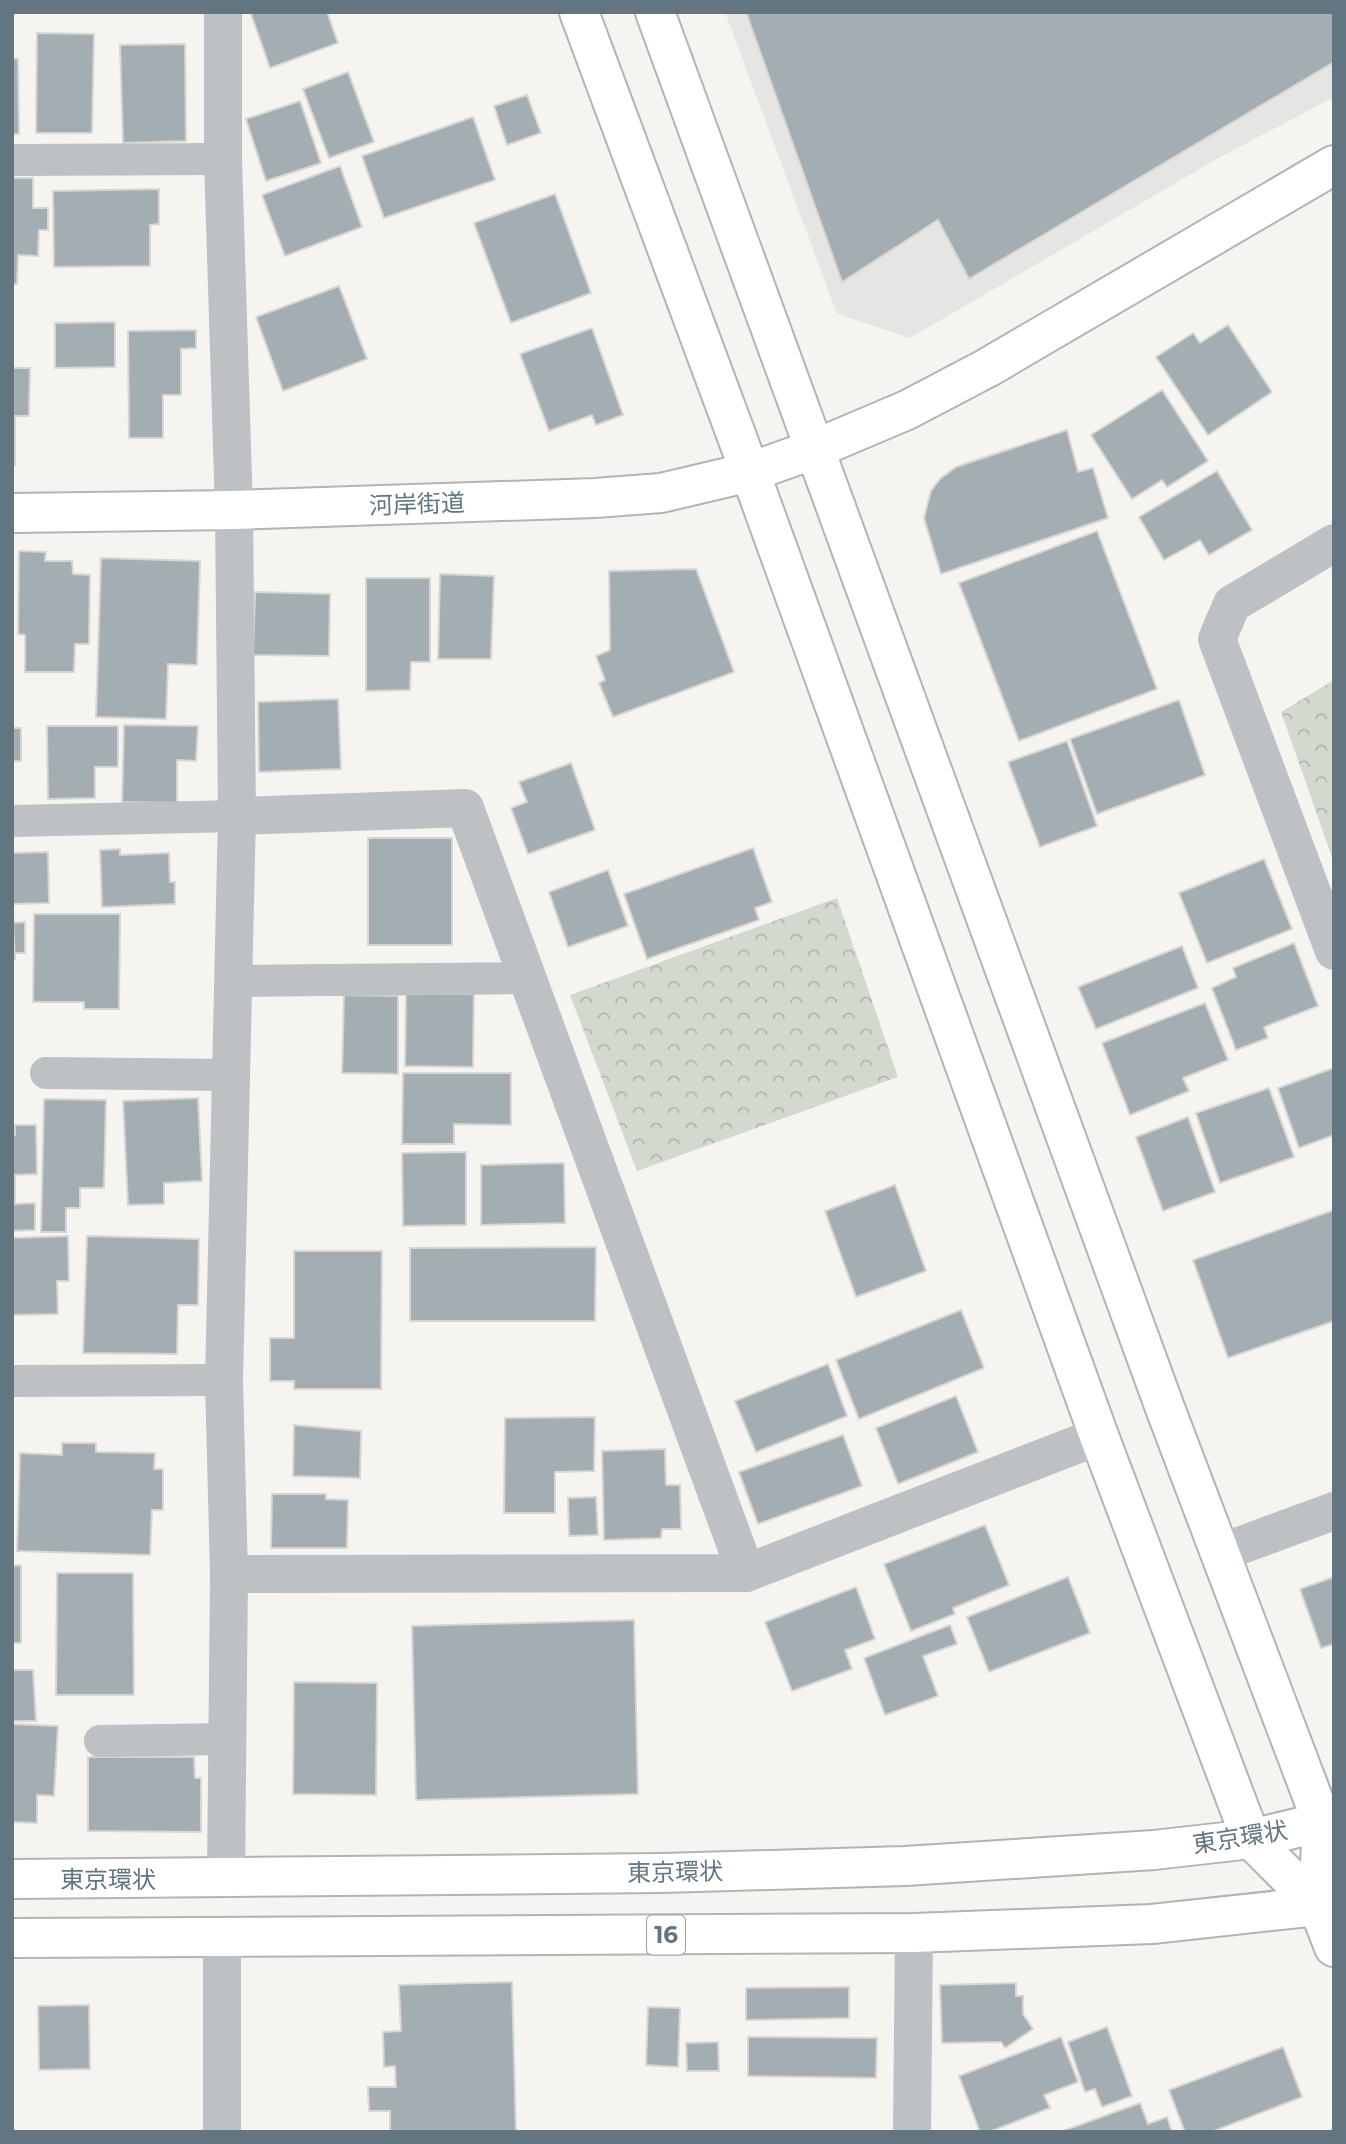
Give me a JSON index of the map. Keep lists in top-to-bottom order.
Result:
{
  "streets": {
    "main road": ["河岸街道", "東京環状", "16"]
  }
}
